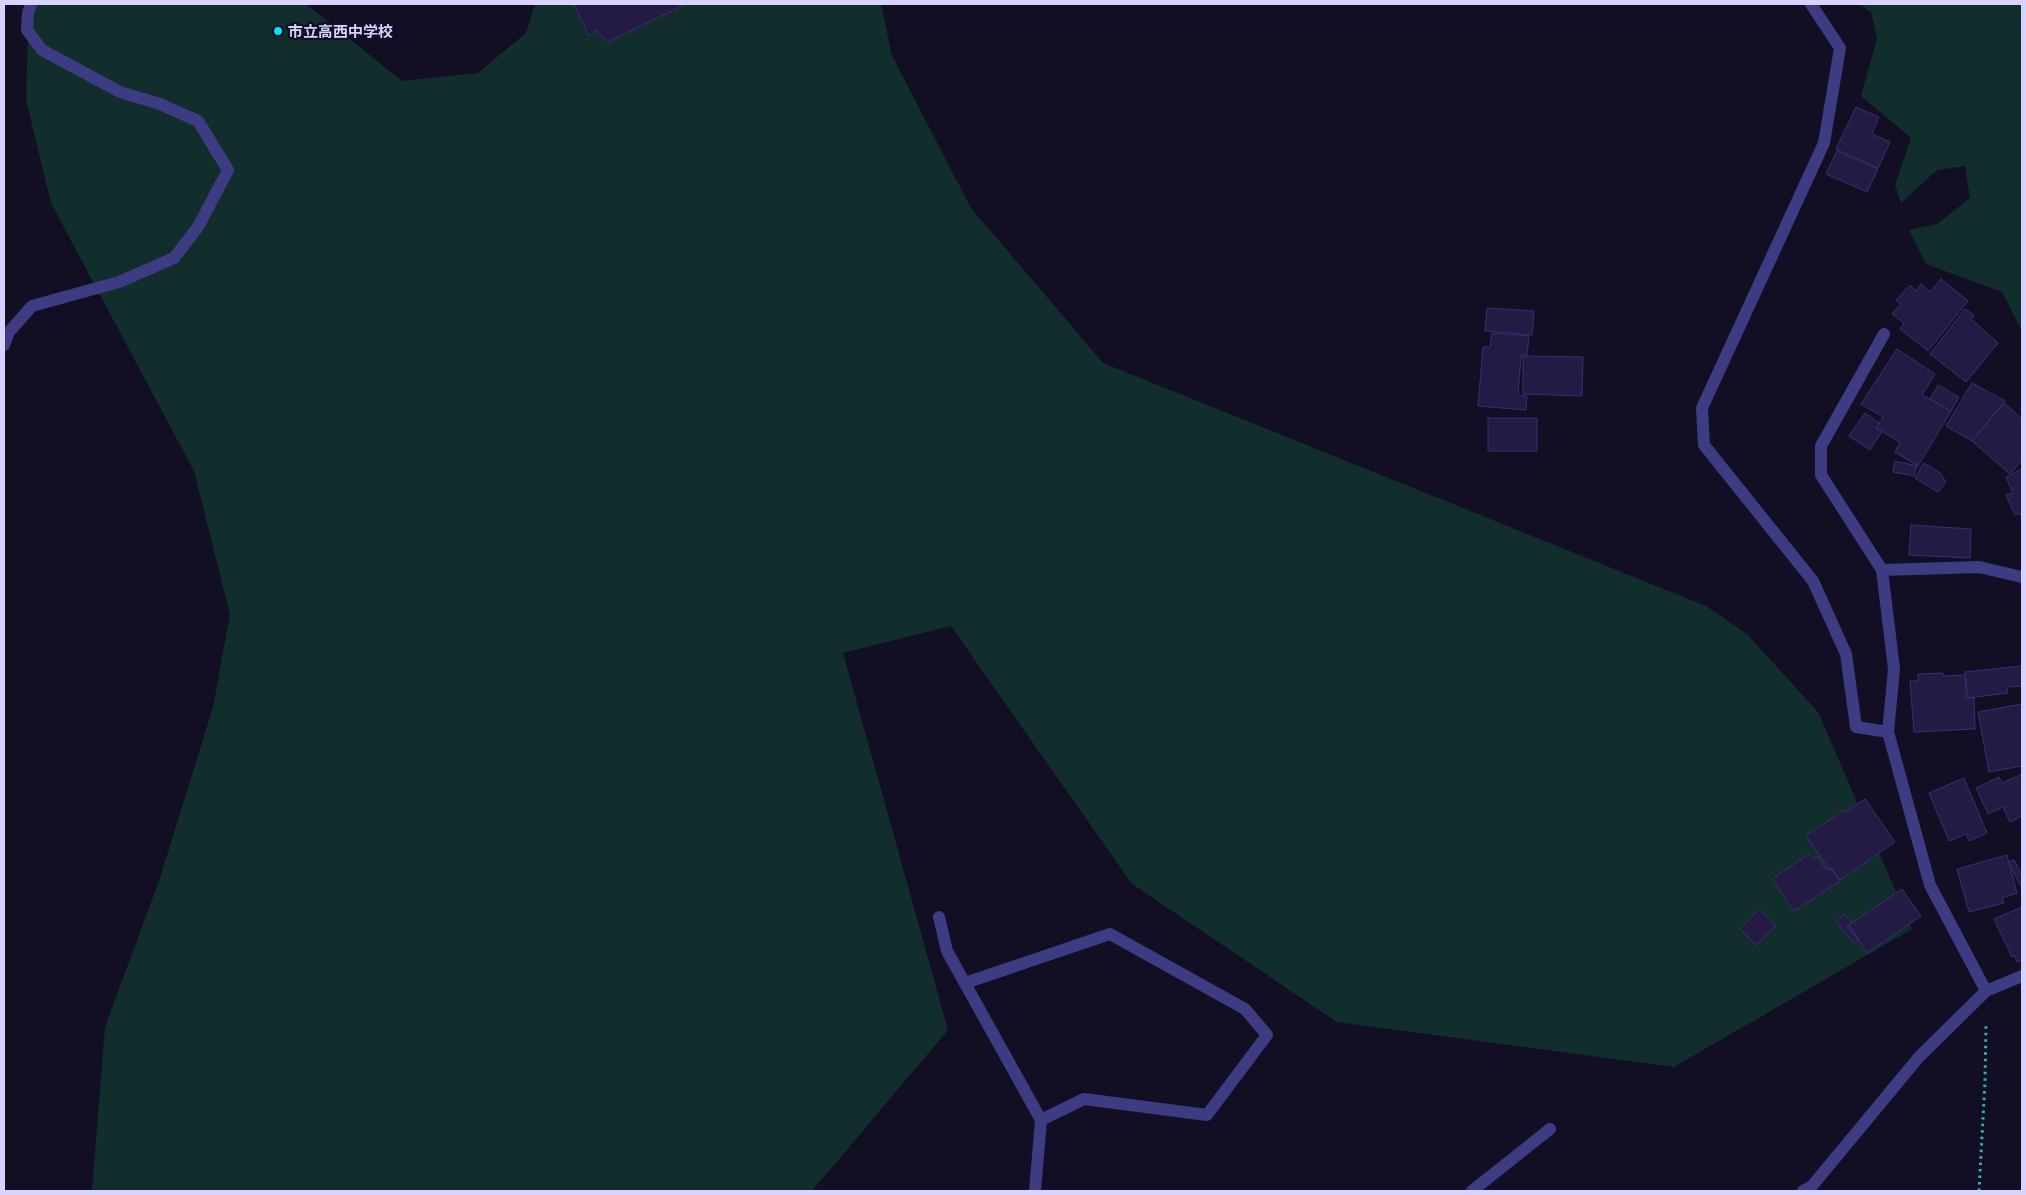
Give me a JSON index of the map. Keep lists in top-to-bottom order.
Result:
{
  "places": ["市立高西中学校"]
}
